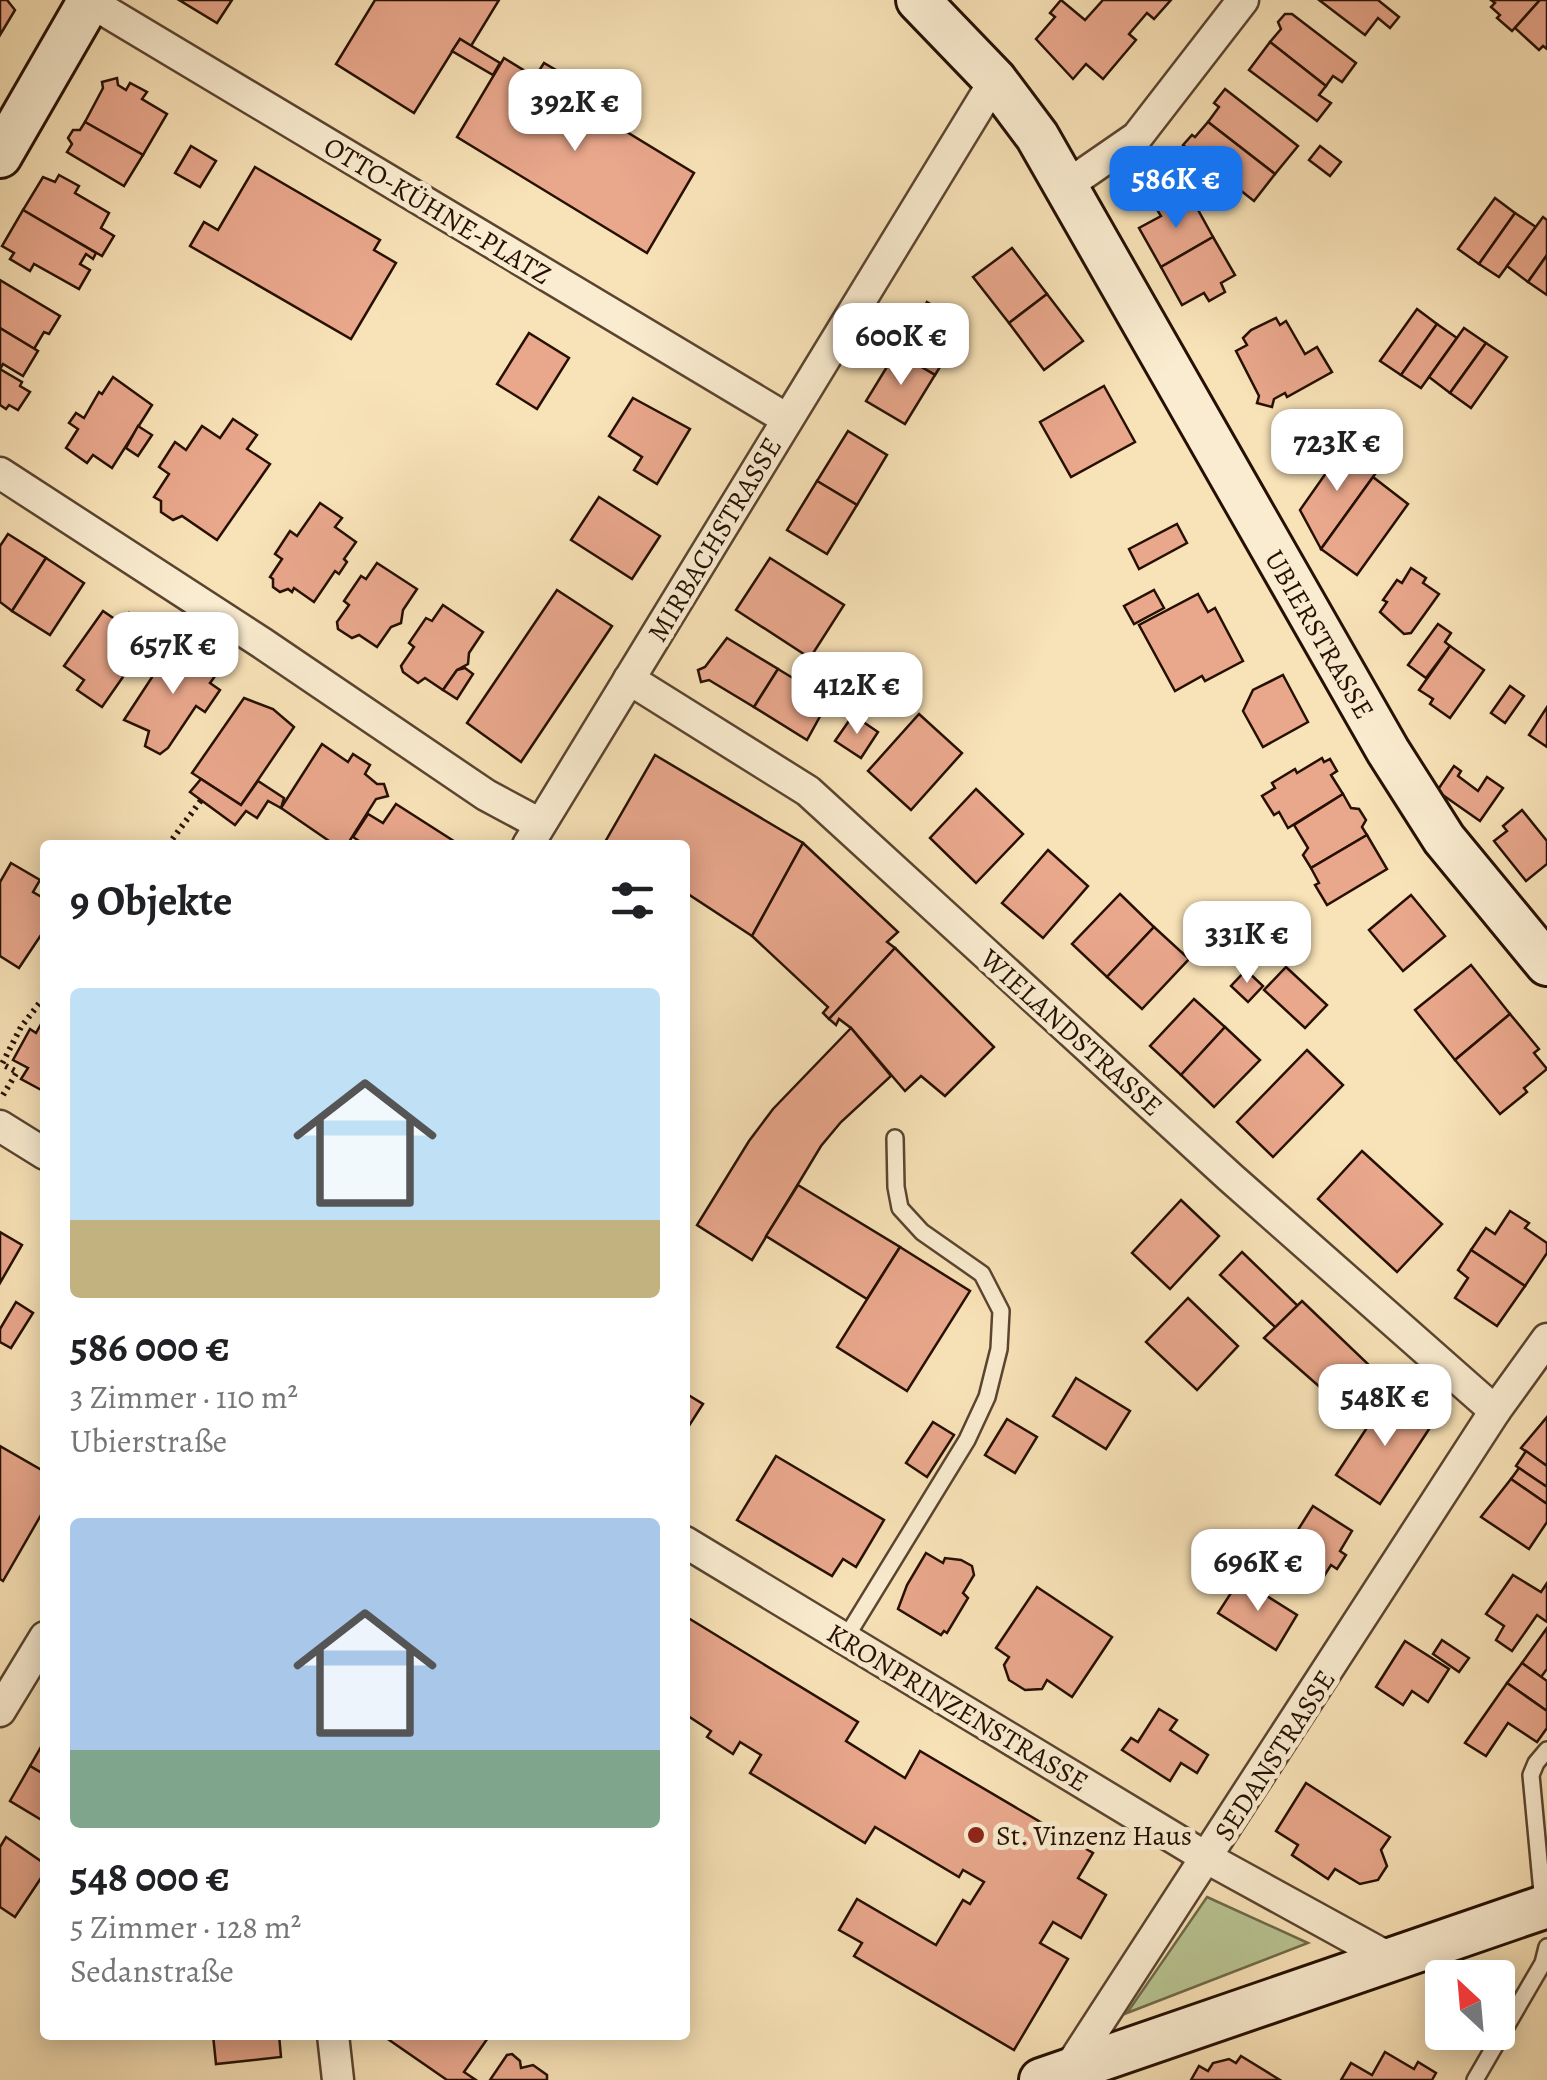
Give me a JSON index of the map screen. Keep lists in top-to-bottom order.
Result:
{
  "streets": {
    "main road": ["UBIERSTRASSE"],
    "street": [
      "OTTO-KÜHNE-PLATZ",
      "MIRBACHSTRASSE",
      "WIELANDSTRASSE",
      "KRONPRINZENSTRASSE",
      "SEDANSTRASSE"
    ]
  },
  "crossings": [
    ["OTTO-KÜHNE-PLATZ", "MIRBACHSTRASSE"],
    ["MIRBACHSTRASSE", "UBIERSTRASSE"],
    ["MIRBACHSTRASSE", "WIELANDSTRASSE"],
    ["WIELANDSTRASSE", "SEDANSTRASSE"],
    ["KRONPRINZENSTRASSE", "SEDANSTRASSE"]
  ],
  "places": ["St. Vinzenz Haus"],
  "north": "top left",
  "page": {
    "price": [
      "392K €",
      "586K €",
      "600K €",
      "723K €",
      "657K €",
      "412K €",
      "331K €",
      "548K €",
      "696K €"
    ],
    "heading": "9 Objekte",
    "list": [
      {
        "name": "586 000 €",
        "note": "3 Zimmer · 110 m² · Ubierstraße"
      },
      {
        "name": "548 000 €",
        "note": "5 Zimmer · 128 m² · Sedanstraße"
      }
    ]
  }
}
